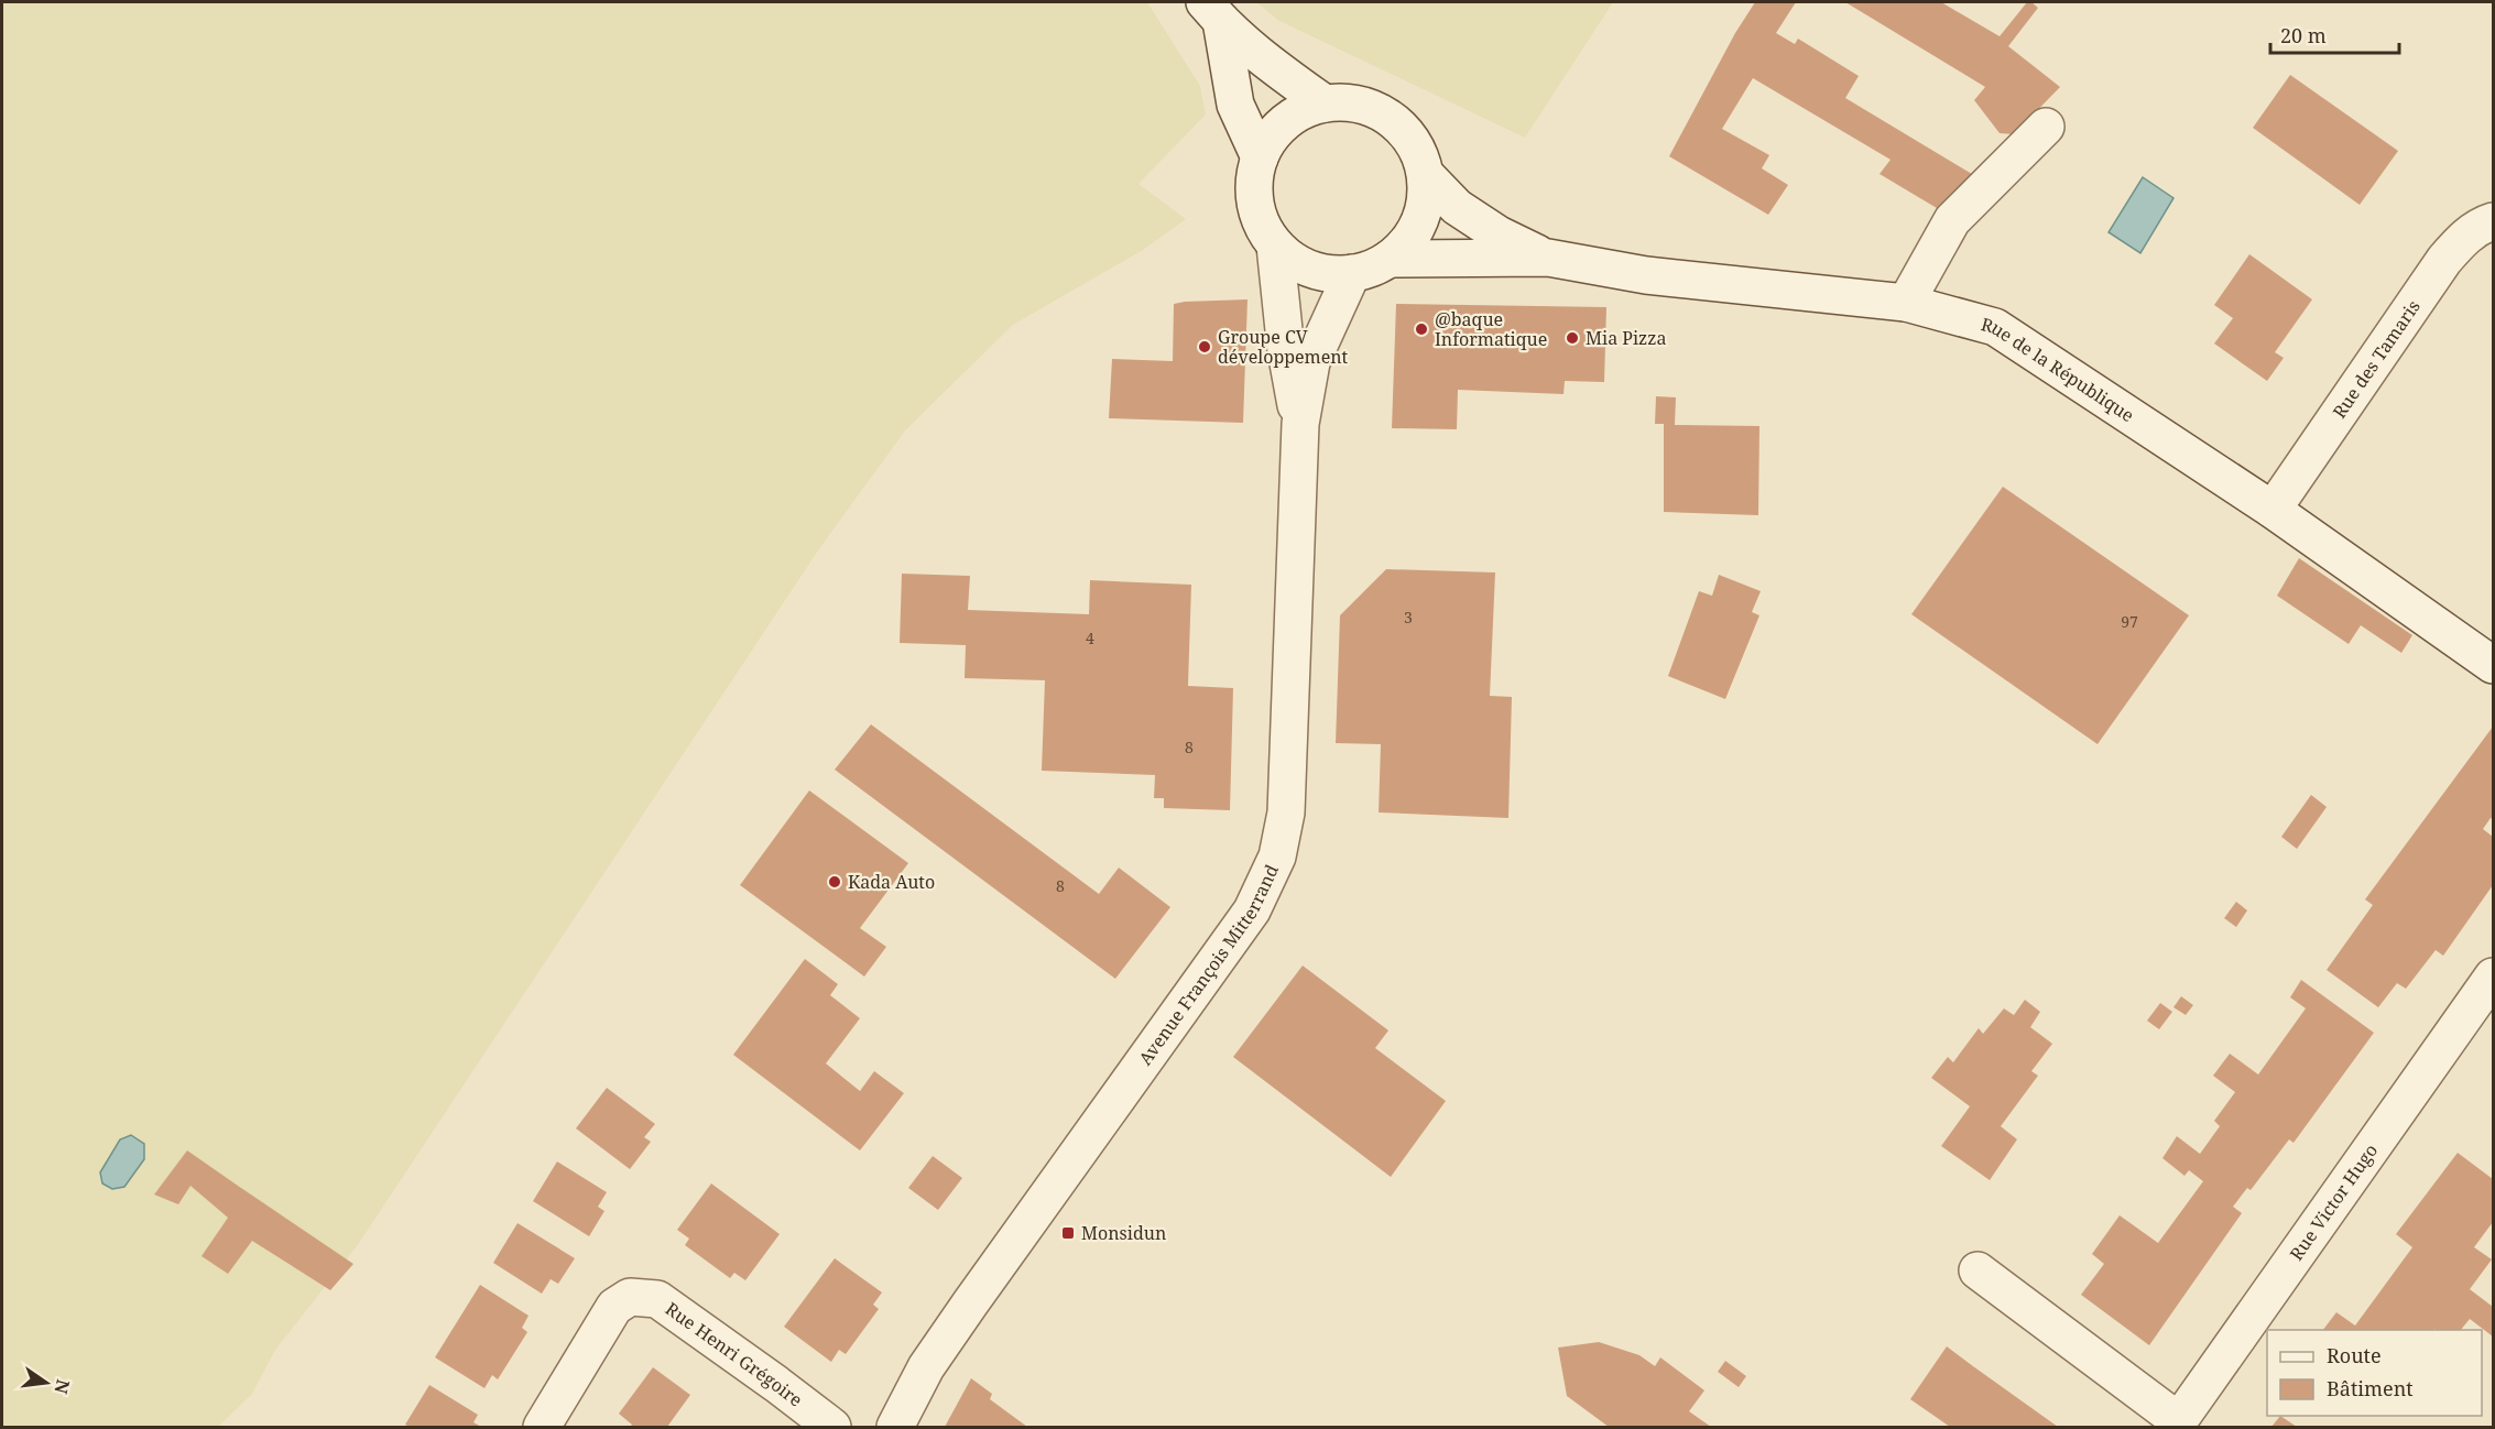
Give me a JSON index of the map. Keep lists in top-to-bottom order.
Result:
{
  "streets": {
    "street": [
      "Rue des Tamaris",
      "Rue de la République",
      "Avenue François Mitterrand",
      "Rue Victor Hugo",
      "Rue Henri Grégoire"
    ]
  },
  "crossings": [
    ["Rue des Tamaris", "Rue de la République"],
    ["Rue de la République", "Avenue François Mitterrand"]
  ],
  "places": {
    "other": [
      "@baque Informatique",
      "Mia Pizza",
      "Groupe CV développement",
      "Kada Auto"
    ],
    "transit": ["Monsidun"]
  },
  "house_numbers": [
    "3",
    "97",
    "4",
    "8",
    "8"
  ],
  "legend": ["Route", "Bâtiment"],
  "scale_bar": "20 m",
  "north": "right"
}
